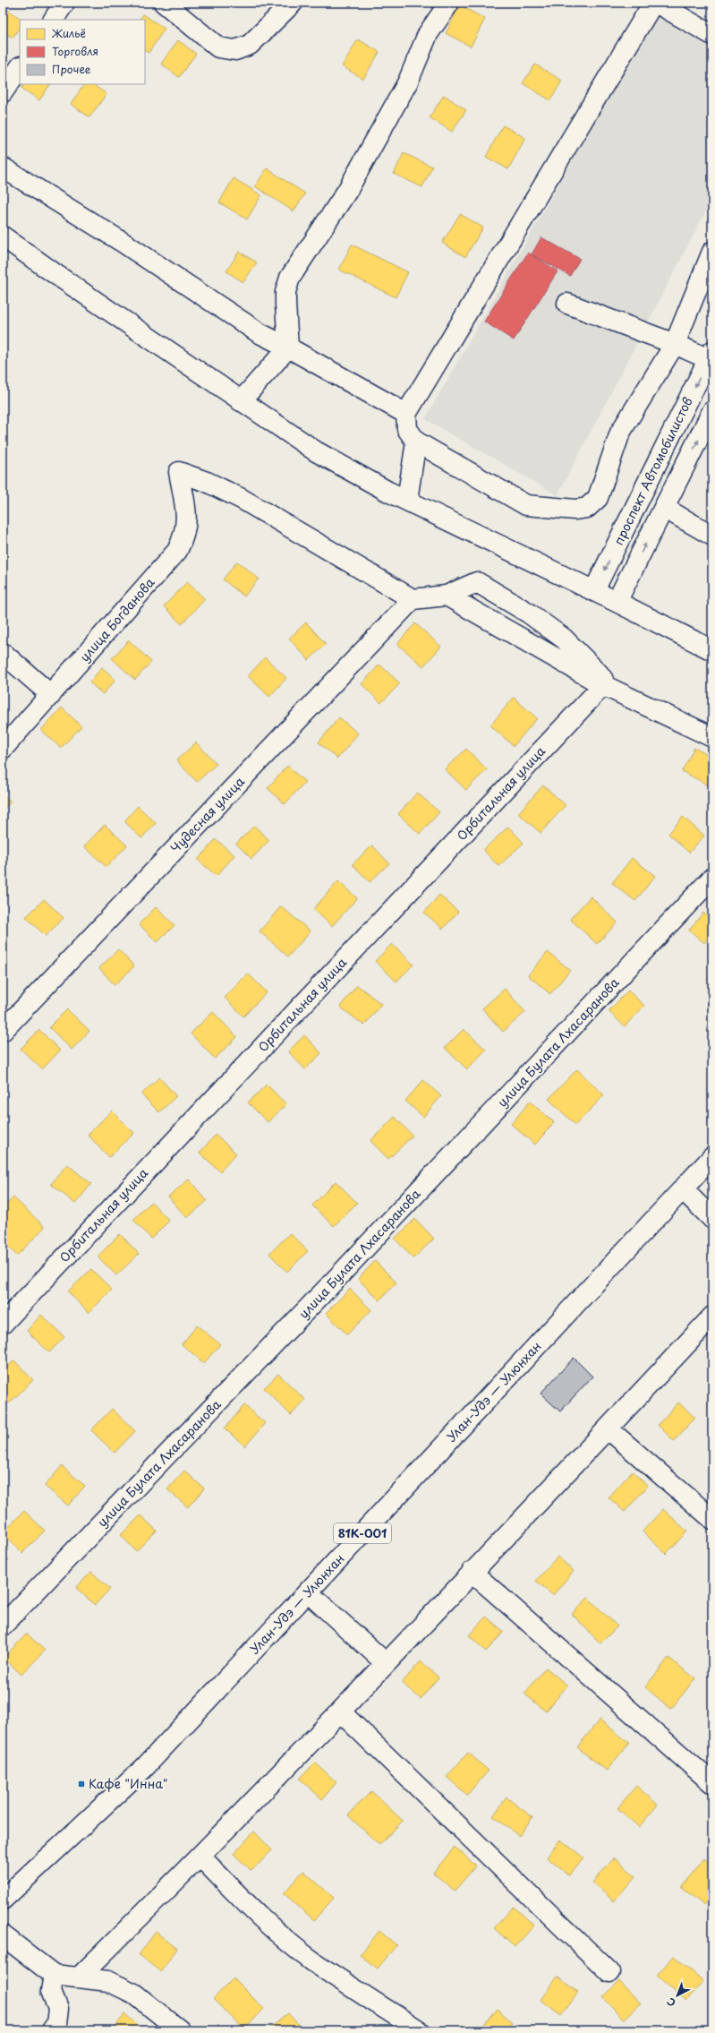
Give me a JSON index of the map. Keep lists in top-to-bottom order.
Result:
{
  "streets": {
    "street": [
      "проспект Автомобилистов",
      "улица Богданова",
      "Орбитальная улица",
      "Чудесная улица",
      "улица Булата Лхасаранова",
      "Улан-Удэ — Улюнхан",
      "81К-001"
    ]
  },
  "crossings": [
    ["улица Богданова", "Чудесная улица"]
  ],
  "places": {
    "transit": ["Кафе \"Инна\""]
  },
  "legend": ["Жильё", "Торговля", "Прочее"],
  "north": "bottom left"
}
